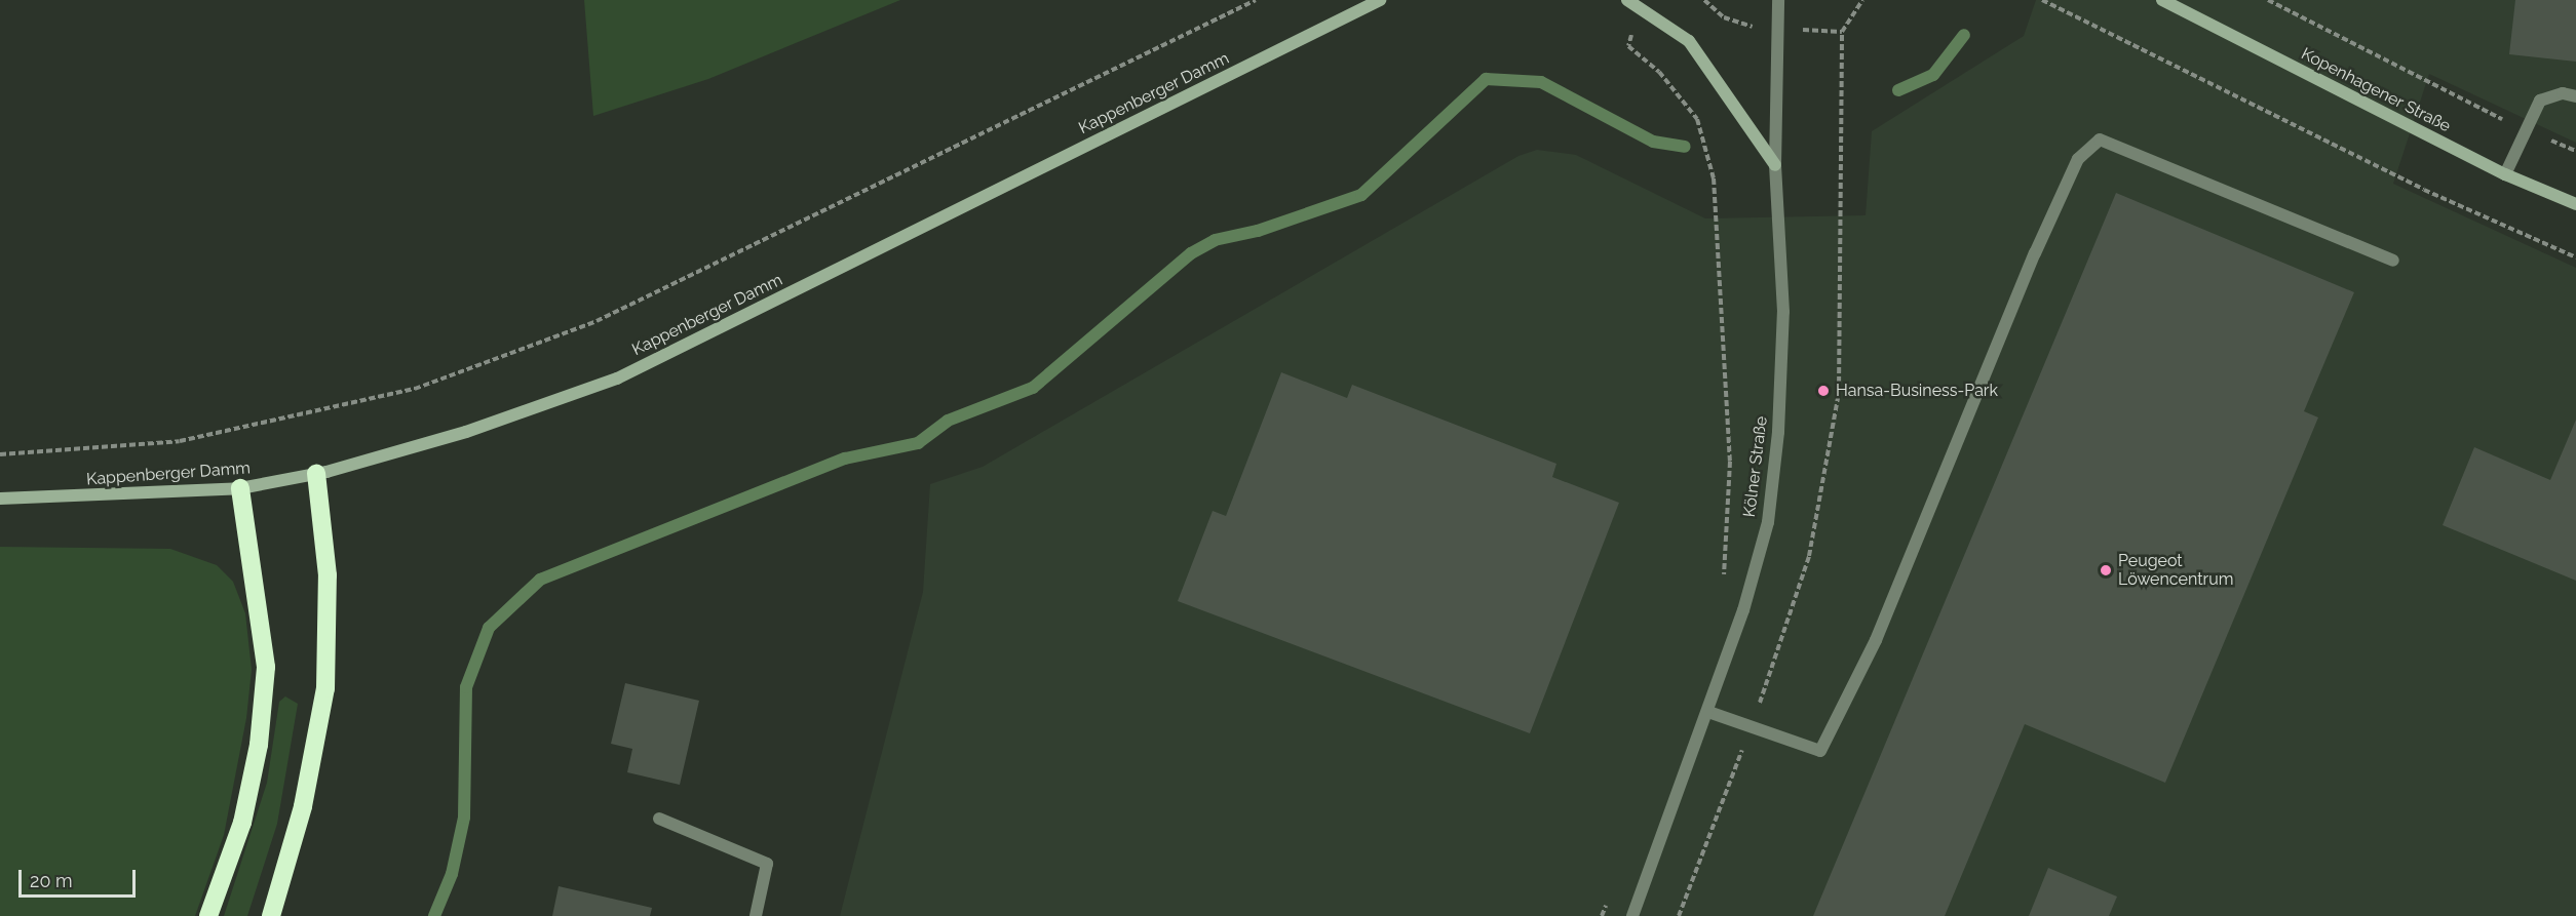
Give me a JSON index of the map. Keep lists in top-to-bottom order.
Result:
{
  "streets": {
    "main road": ["Kopenhagener Straße", "Kappenberger Damm"],
    "street": ["Kölner Straße"]
  },
  "places": ["Hansa-Business-Park", "Peugeot Löwencentrum"],
  "scale_bar": "20 m"
}
